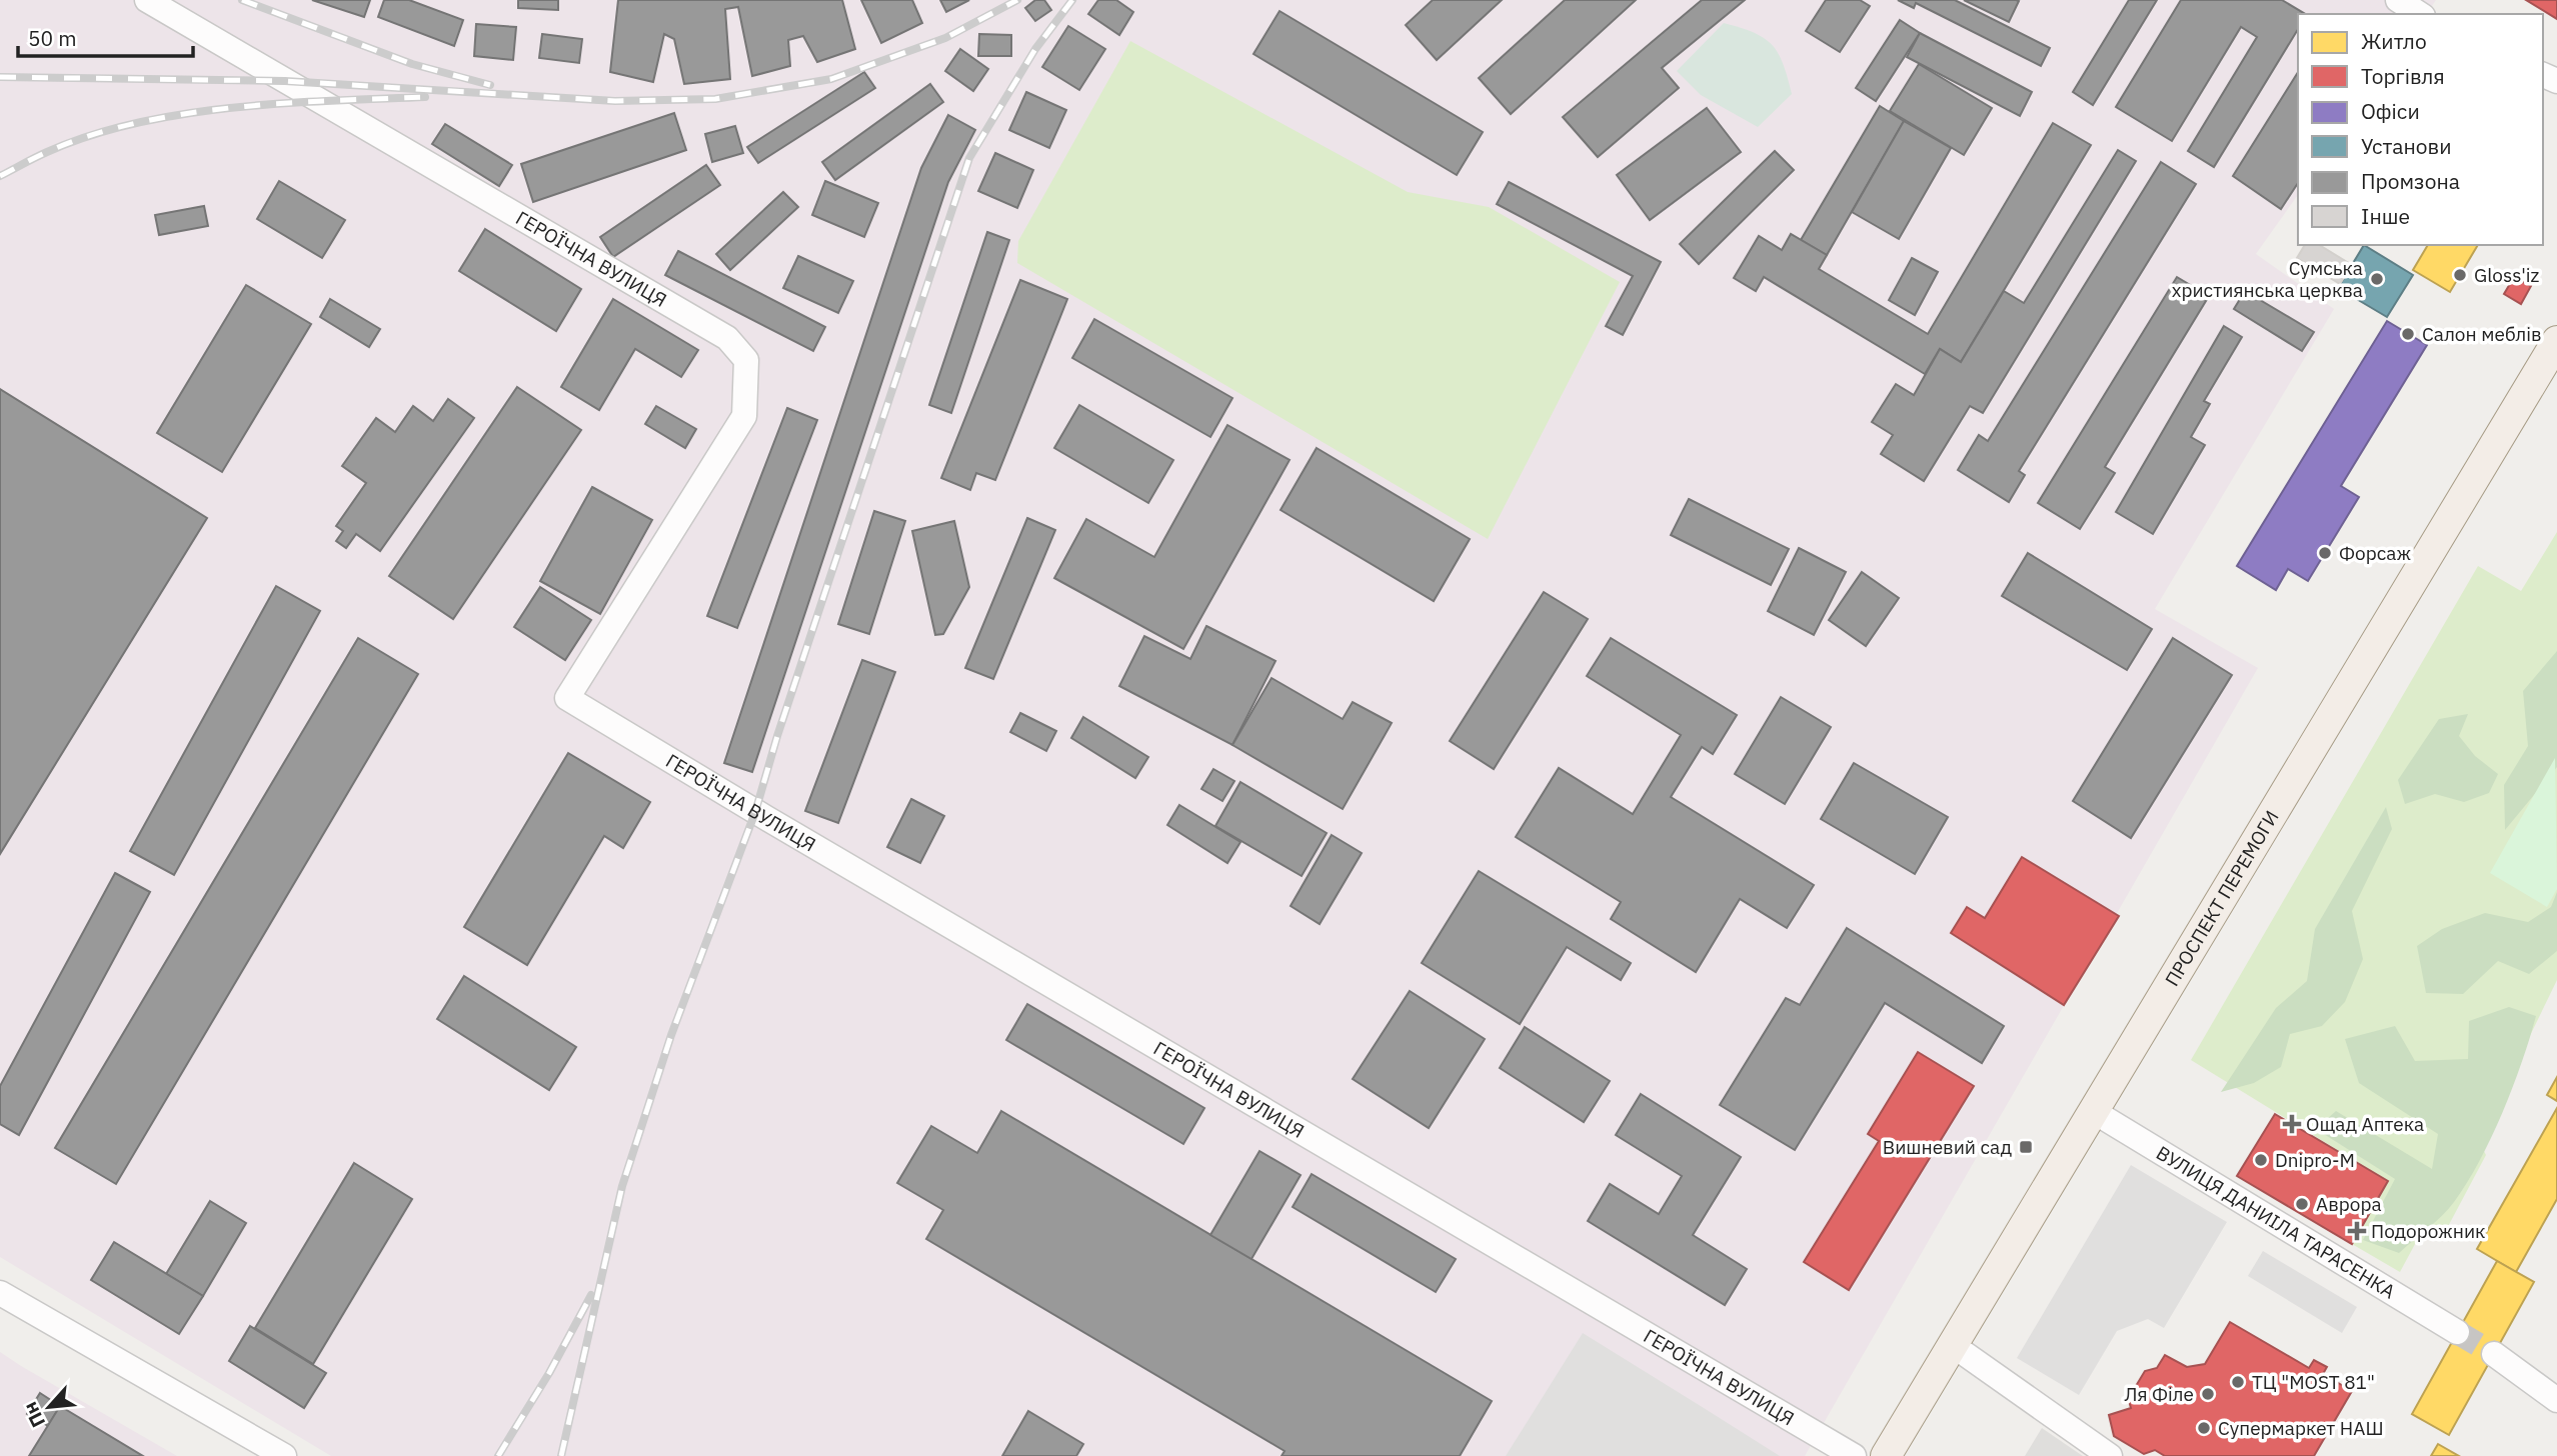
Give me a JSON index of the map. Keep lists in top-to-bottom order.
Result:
{
  "streets": {
    "main road": ["ПРОСПЕКТ ПЕРЕМОГИ"],
    "street": ["ГЕРОЇЧНА ВУЛИЦЯ", "ВУЛИЦЯ ДАНИІЛА ТАРАСЕНКА"]
  },
  "crossings": [
    ["ПРОСПЕКТ ПЕРЕМОГИ", "ВУЛИЦЯ ДАНИІЛА ТАРАСЕНКА"]
  ],
  "places": {
    "other": [
      "Gloss'iz",
      "Сумська християнська церква",
      "Салон меблів",
      "Форсаж",
      "Dnipro-M",
      "Аврора",
      "ТЦ \"MOST 81\"",
      "Ля Філе",
      "Супермаркет НАШ"
    ],
    "health": ["Ощад Аптека", "Подорожник"],
    "transit": ["Вишневий сад"]
  },
  "legend": [
    "Житло",
    "Торгівля",
    "Офіси",
    "Установи",
    "Промзона",
    "Інше"
  ],
  "scale_bar": "50 m",
  "north": "bottom left"
}
